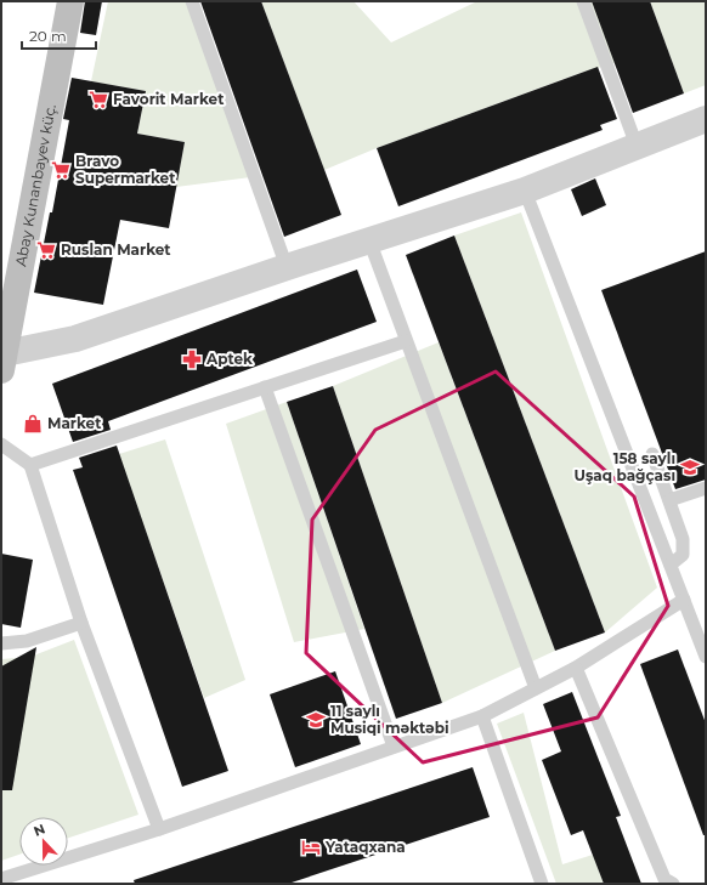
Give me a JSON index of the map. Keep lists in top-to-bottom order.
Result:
{
  "streets": {
    "street": ["Abay Kunanbayev küç."]
  },
  "places": {
    "supermarket": ["Favorit Market", "Bravo Supermarket", "Ruslan Market"],
    "pharmacy": ["Aptek"],
    "shop": ["Market"],
    "school or university": ["158 saylı Uşaq bağçası", "11 saylı Musiqi məktəbi"],
    "hotel": ["Yataqxana"]
  },
  "scale_bar": "20 m",
  "north": "top"
}
